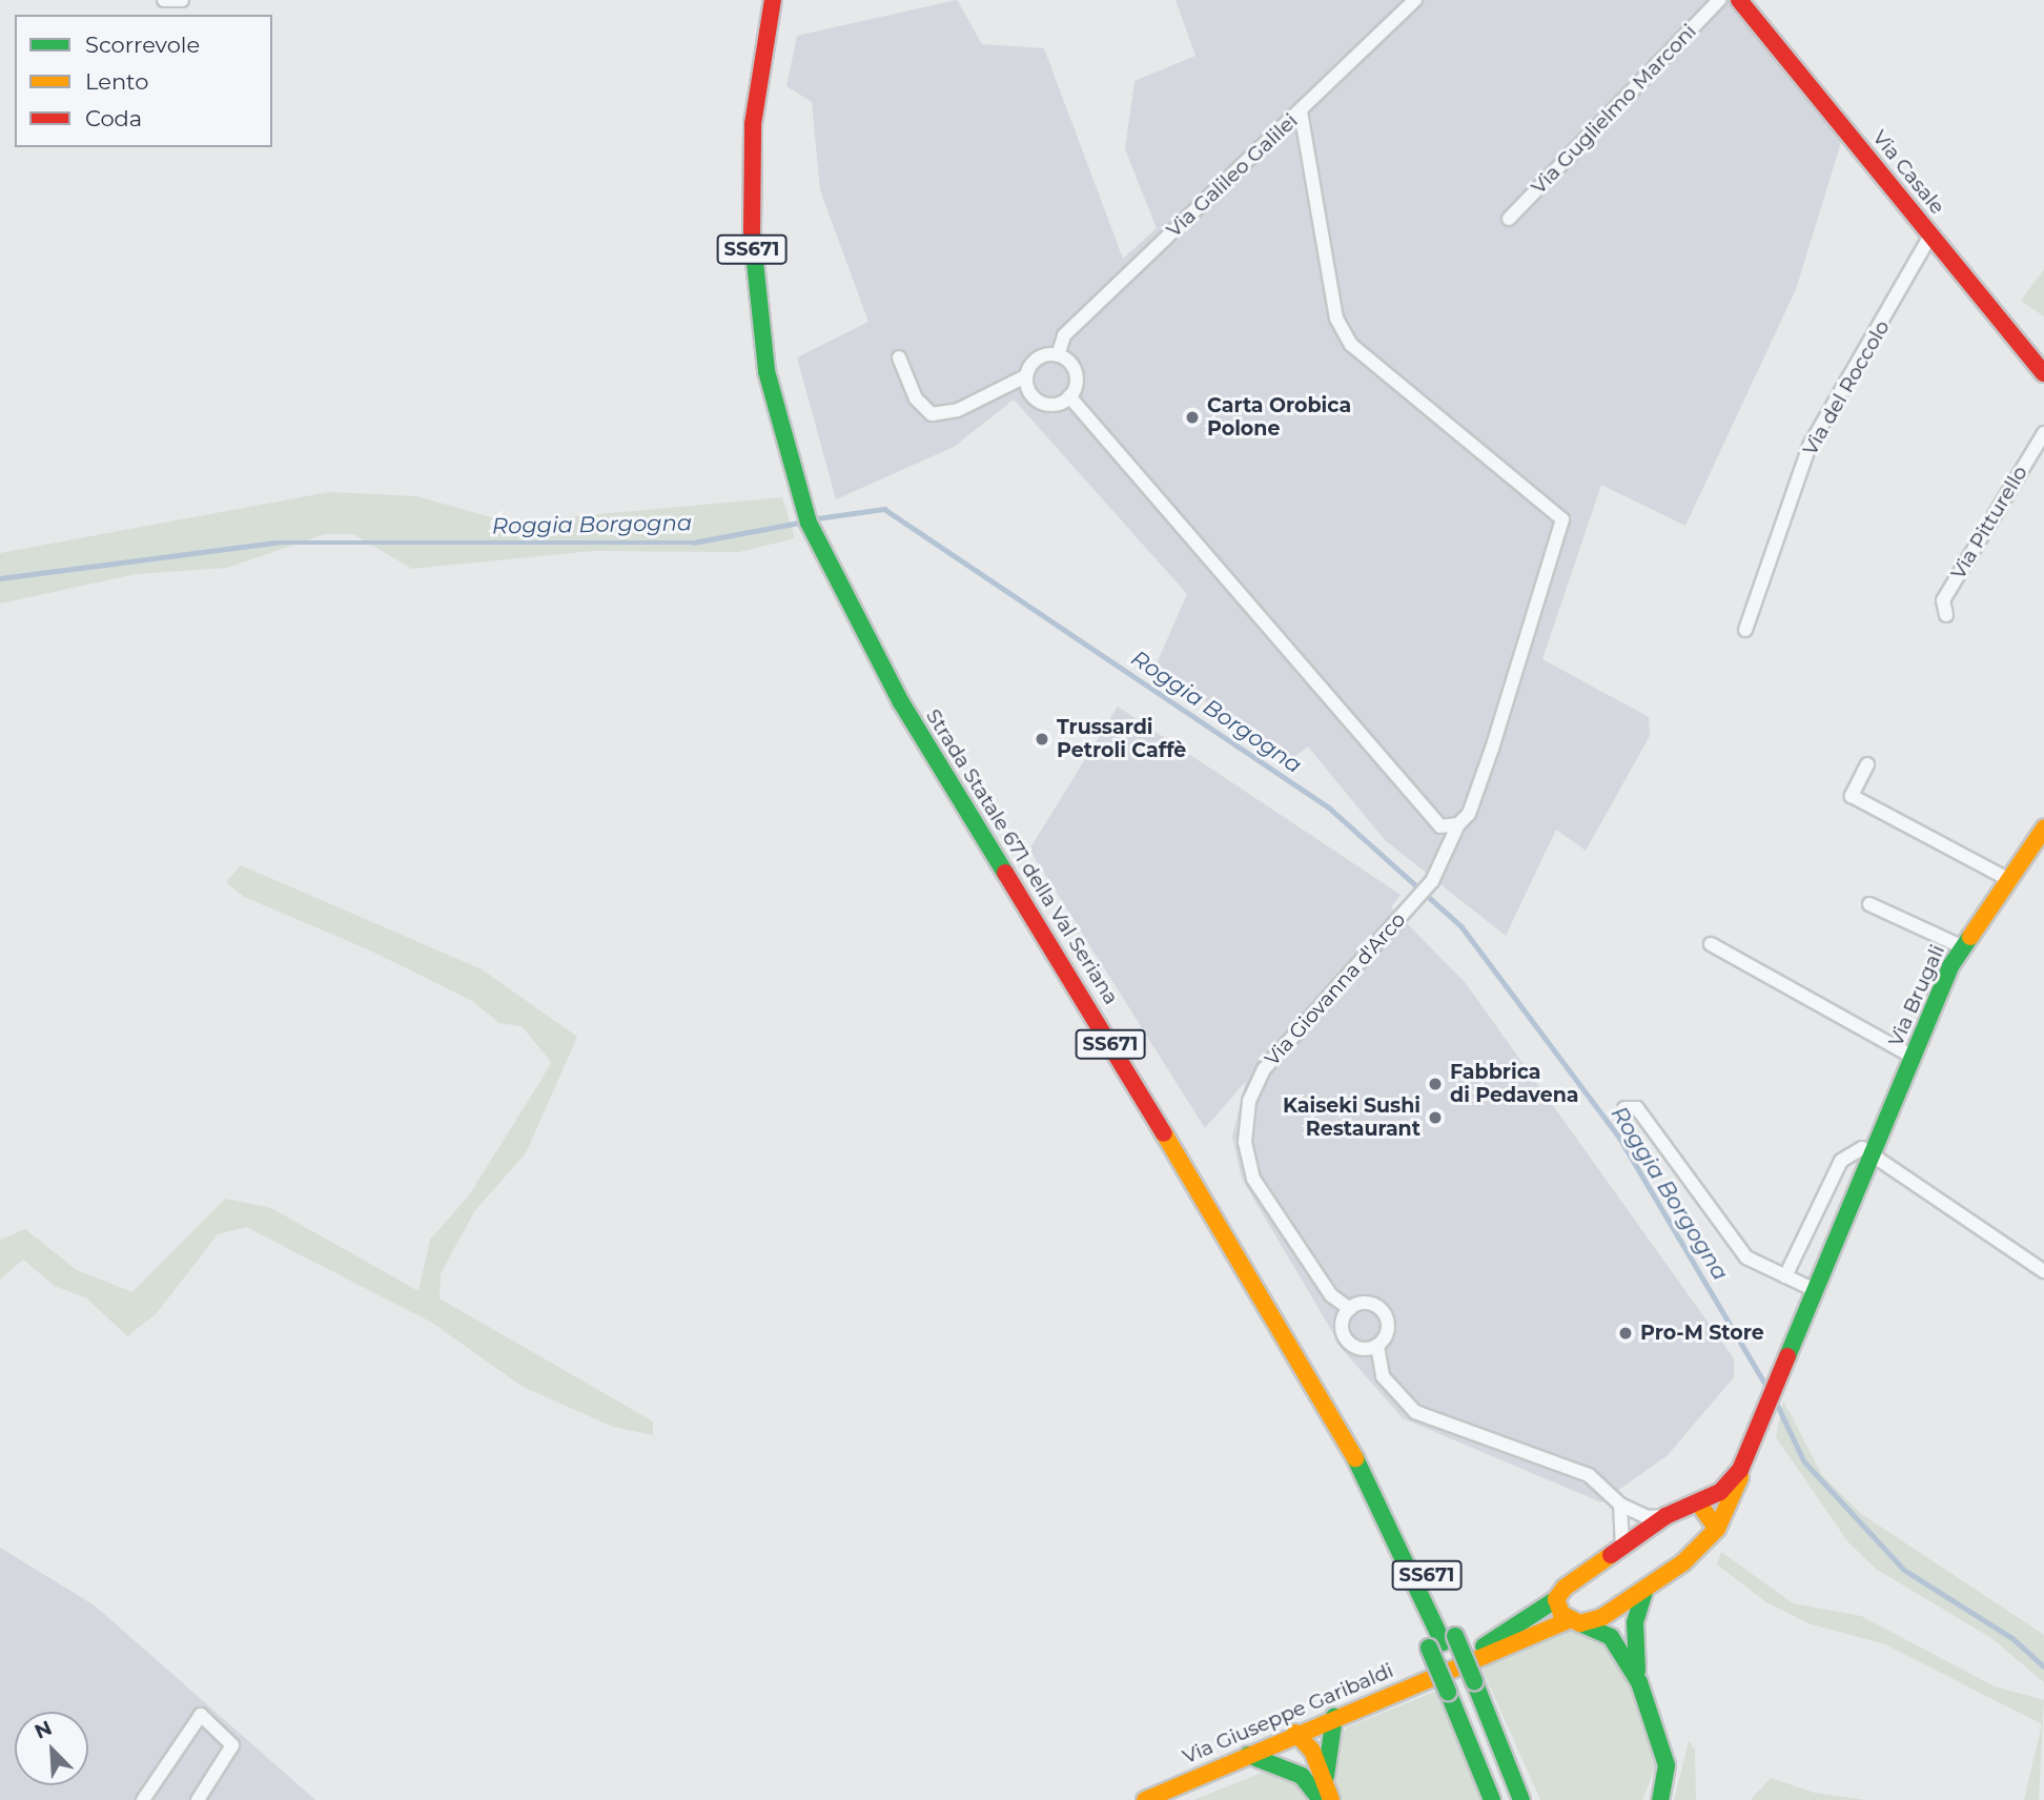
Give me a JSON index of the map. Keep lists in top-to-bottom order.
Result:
{
  "streets": {
    "main road": [
      "Via Casale",
      "SS671",
      "Strada Statale 671 della Val Seriana",
      "Via Brugali",
      "Via Giuseppe Garibaldi"
    ],
    "street": [
      "Via Guglielmo Marconi",
      "Via Galileo Galilei",
      "Via del Roccolo",
      "Via Pitturello",
      "Via Giovanna d'Arco"
    ]
  },
  "crossings": [
    ["Via Casale", "Via del Roccolo"],
    ["Via Galileo Galilei", "Via Giovanna d'Arco"],
    ["Via Brugali", "Via Giuseppe Garibaldi"]
  ],
  "water": ["Roggia Borgogna"],
  "places": [
    "Carta Orobica Polone",
    "Trussardi Petroli Caffè",
    "Fabbrica di Pedavena",
    "Kaiseki Sushi Restaurant",
    "Pro-M Store"
  ],
  "legend": ["Scorrevole", "Lento", "Coda"],
  "north": "top left"
}
